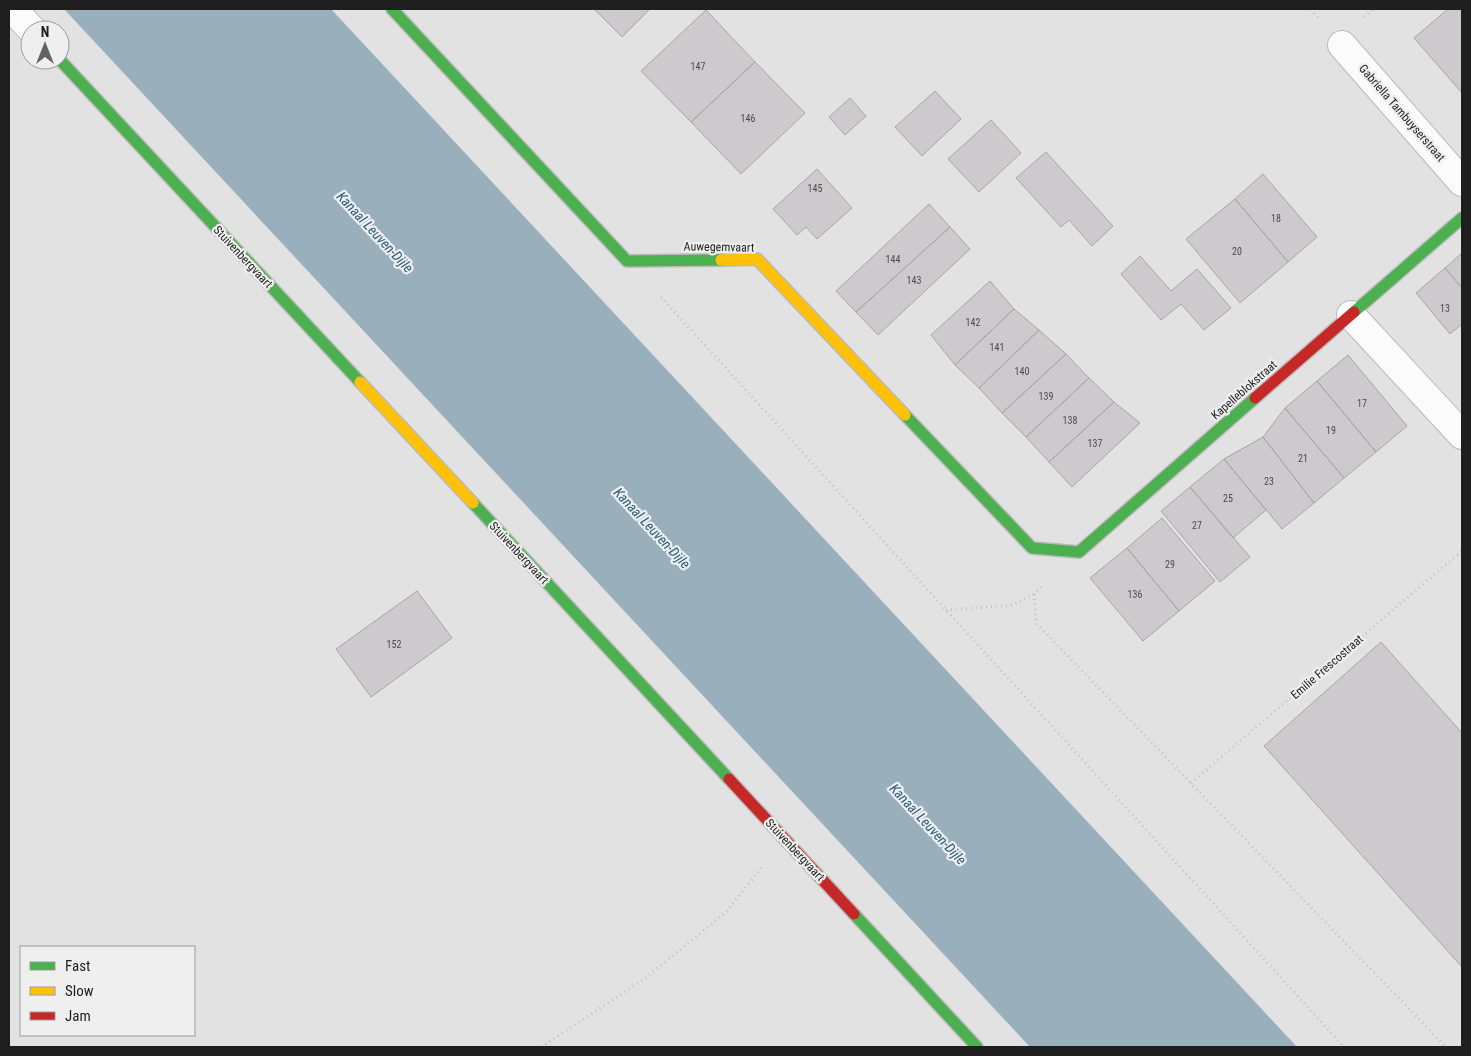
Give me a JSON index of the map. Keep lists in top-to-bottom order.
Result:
{
  "streets": {
    "street": [
      "Gabriella Tambuyserstraat",
      "Auwegemvaart",
      "Stuivenbergvaart",
      "Kapelleblokstraat"
    ],
    "path": ["Emilie Frescostraat"]
  },
  "crossings": [
    ["Auwegemvaart", "Kapelleblokstraat"]
  ],
  "water": ["Kanaal Leuven-Dijle"],
  "house_numbers": [
    "147",
    "146",
    "145",
    "18",
    "20",
    "144",
    "143",
    "13",
    "142",
    "141",
    "140",
    "139",
    "17",
    "138",
    "19",
    "137",
    "21",
    "23",
    "25",
    "27",
    "29",
    "136",
    "152"
  ],
  "legend": ["Fast", "Slow", "Jam"],
  "north": "top"
}
